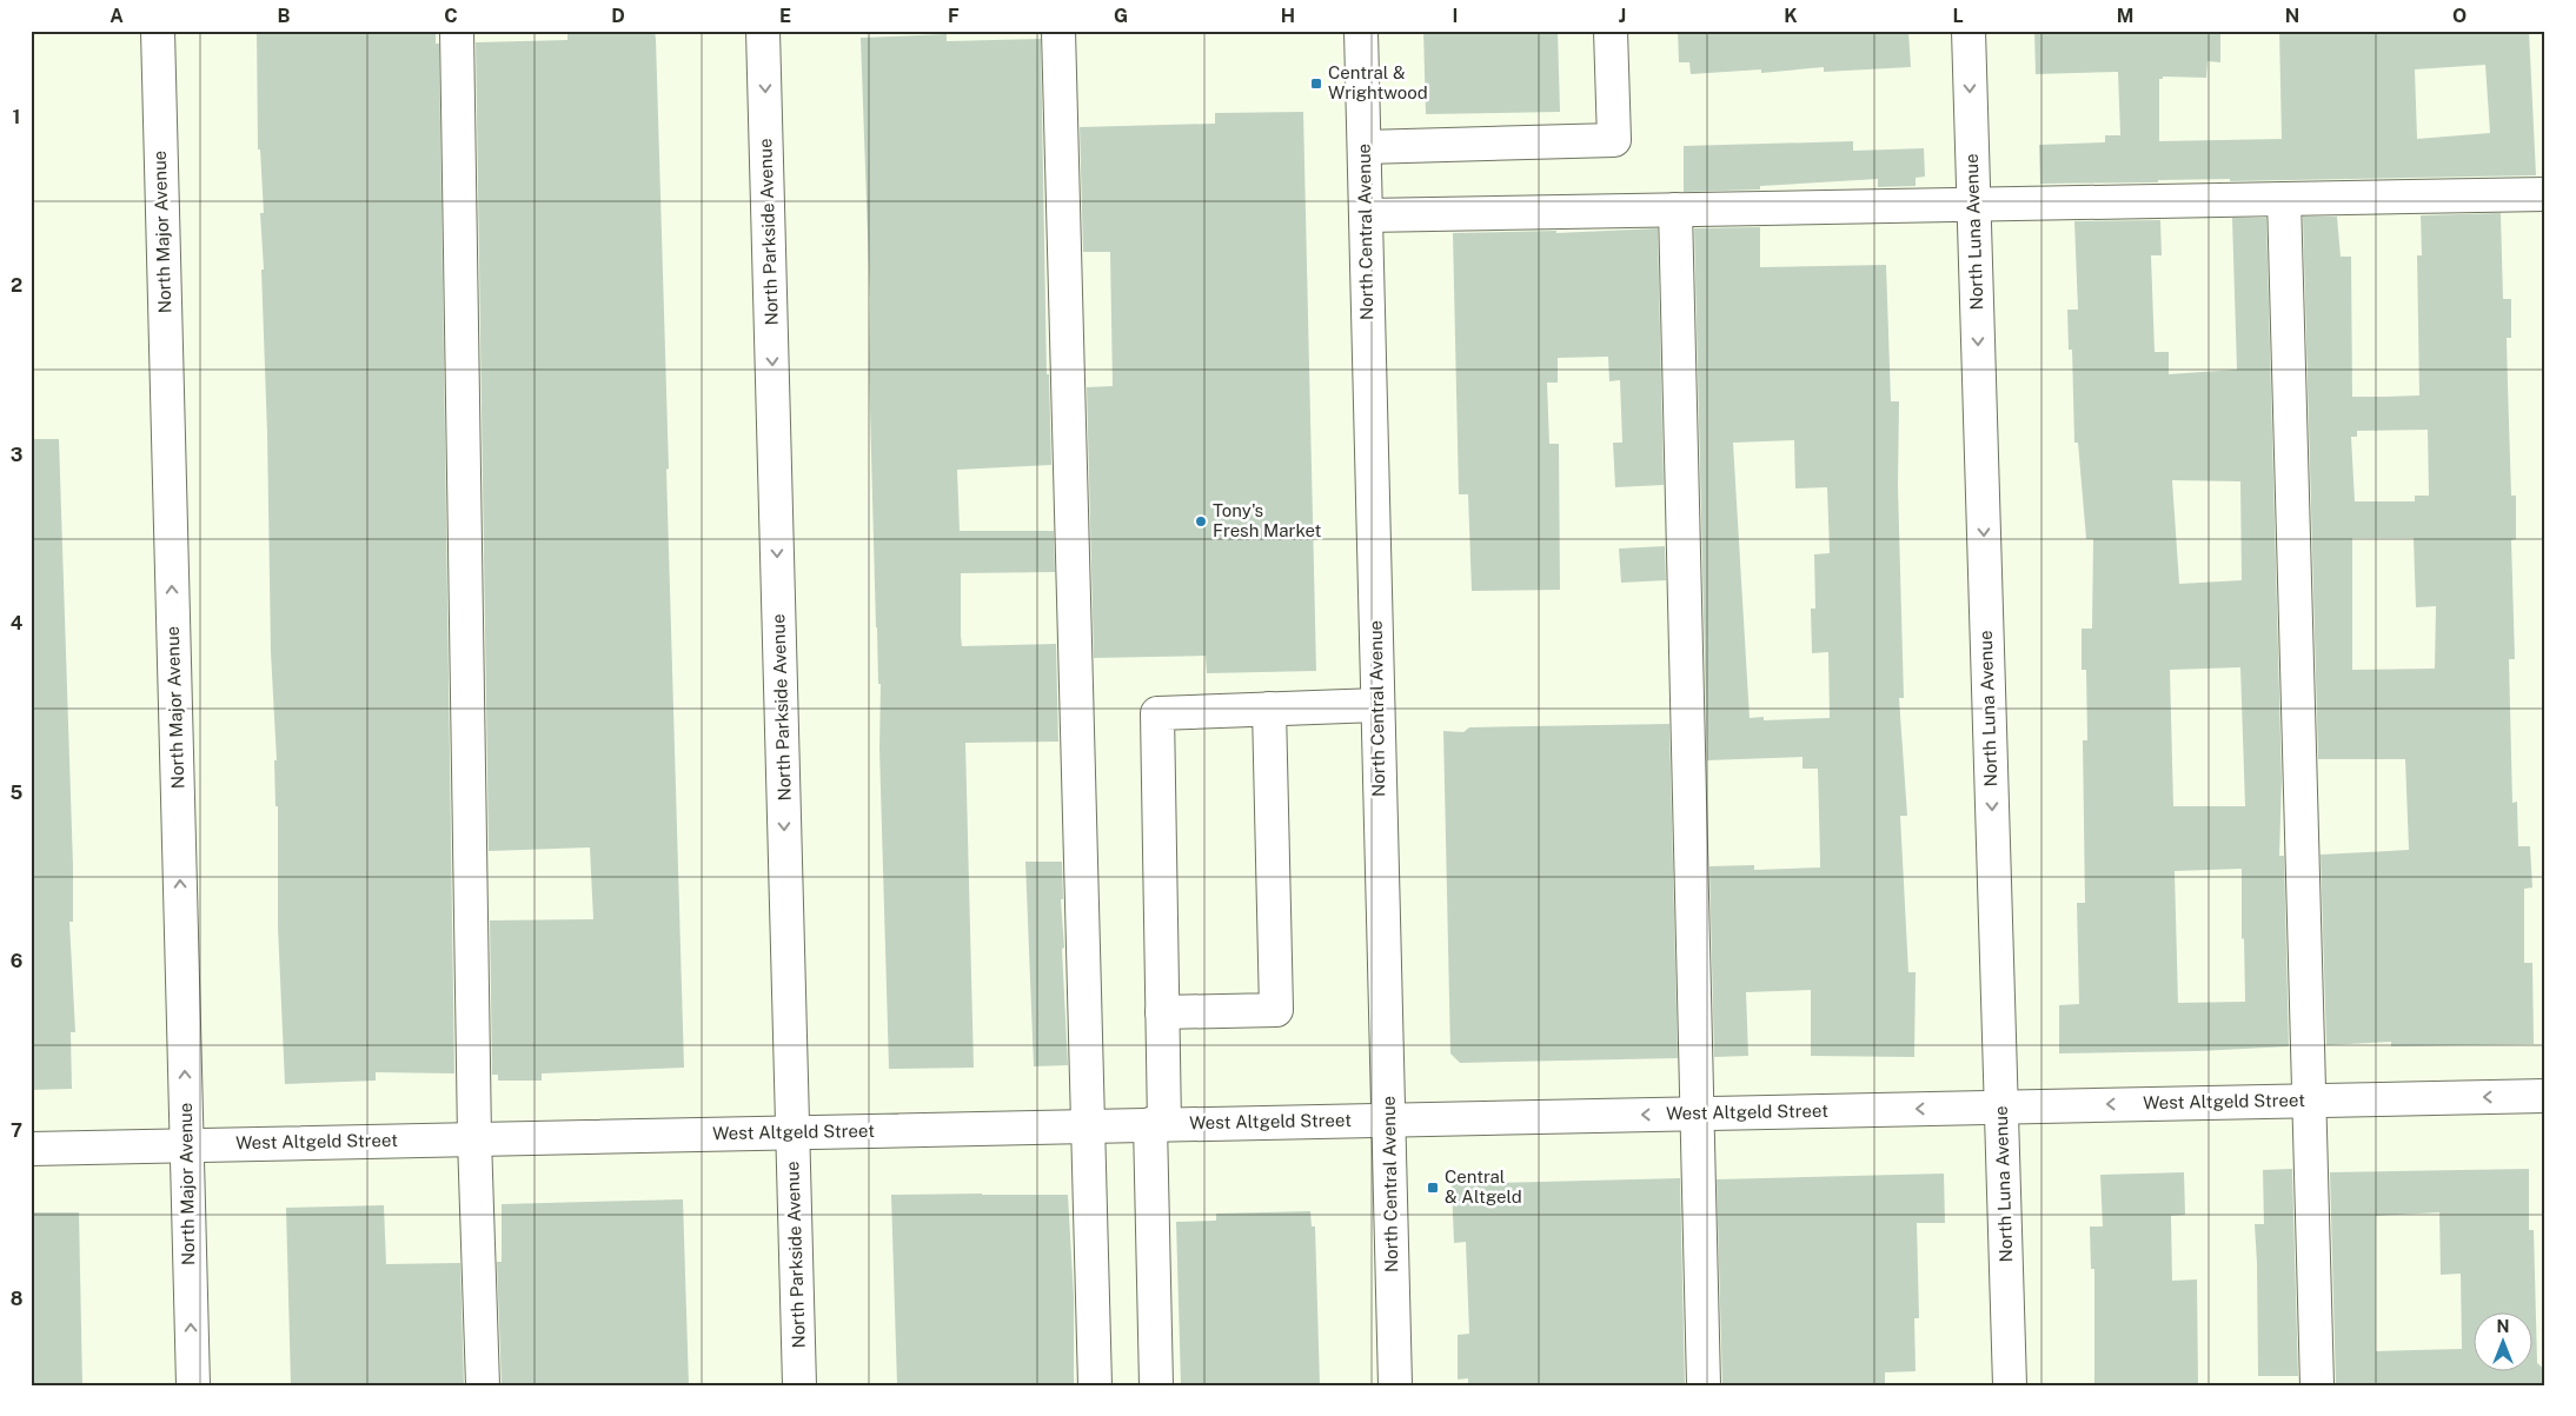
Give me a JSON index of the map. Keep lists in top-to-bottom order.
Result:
{
  "streets": {
    "street": [
      "North Major Avenue",
      "North Parkside Avenue",
      "North Central Avenue",
      "North Luna Avenue",
      "West Altgeld Street"
    ]
  },
  "crossings": [
    ["North Major Avenue", "West Altgeld Street"],
    ["North Parkside Avenue", "West Altgeld Street"],
    ["North Central Avenue", "West Altgeld Street"],
    ["North Luna Avenue", "West Altgeld Street"]
  ],
  "one_way": ["North Parkside Avenue", "North Luna Avenue", "West Altgeld Street"],
  "places": {
    "transit": ["Central & Wrightwood", "Central & Altgeld"],
    "other": ["Tony's Fresh Market"]
  },
  "north": "top",
  "grid": {
    "columns": [
      "A",
      "B",
      "C",
      "D",
      "E",
      "F",
      "G",
      "H",
      "I",
      "J",
      "K",
      "L",
      "M",
      "N",
      "O"
    ],
    "rows": [
      "1",
      "2",
      "3",
      "4",
      "5",
      "6",
      "7",
      "8"
    ]
  }
}
